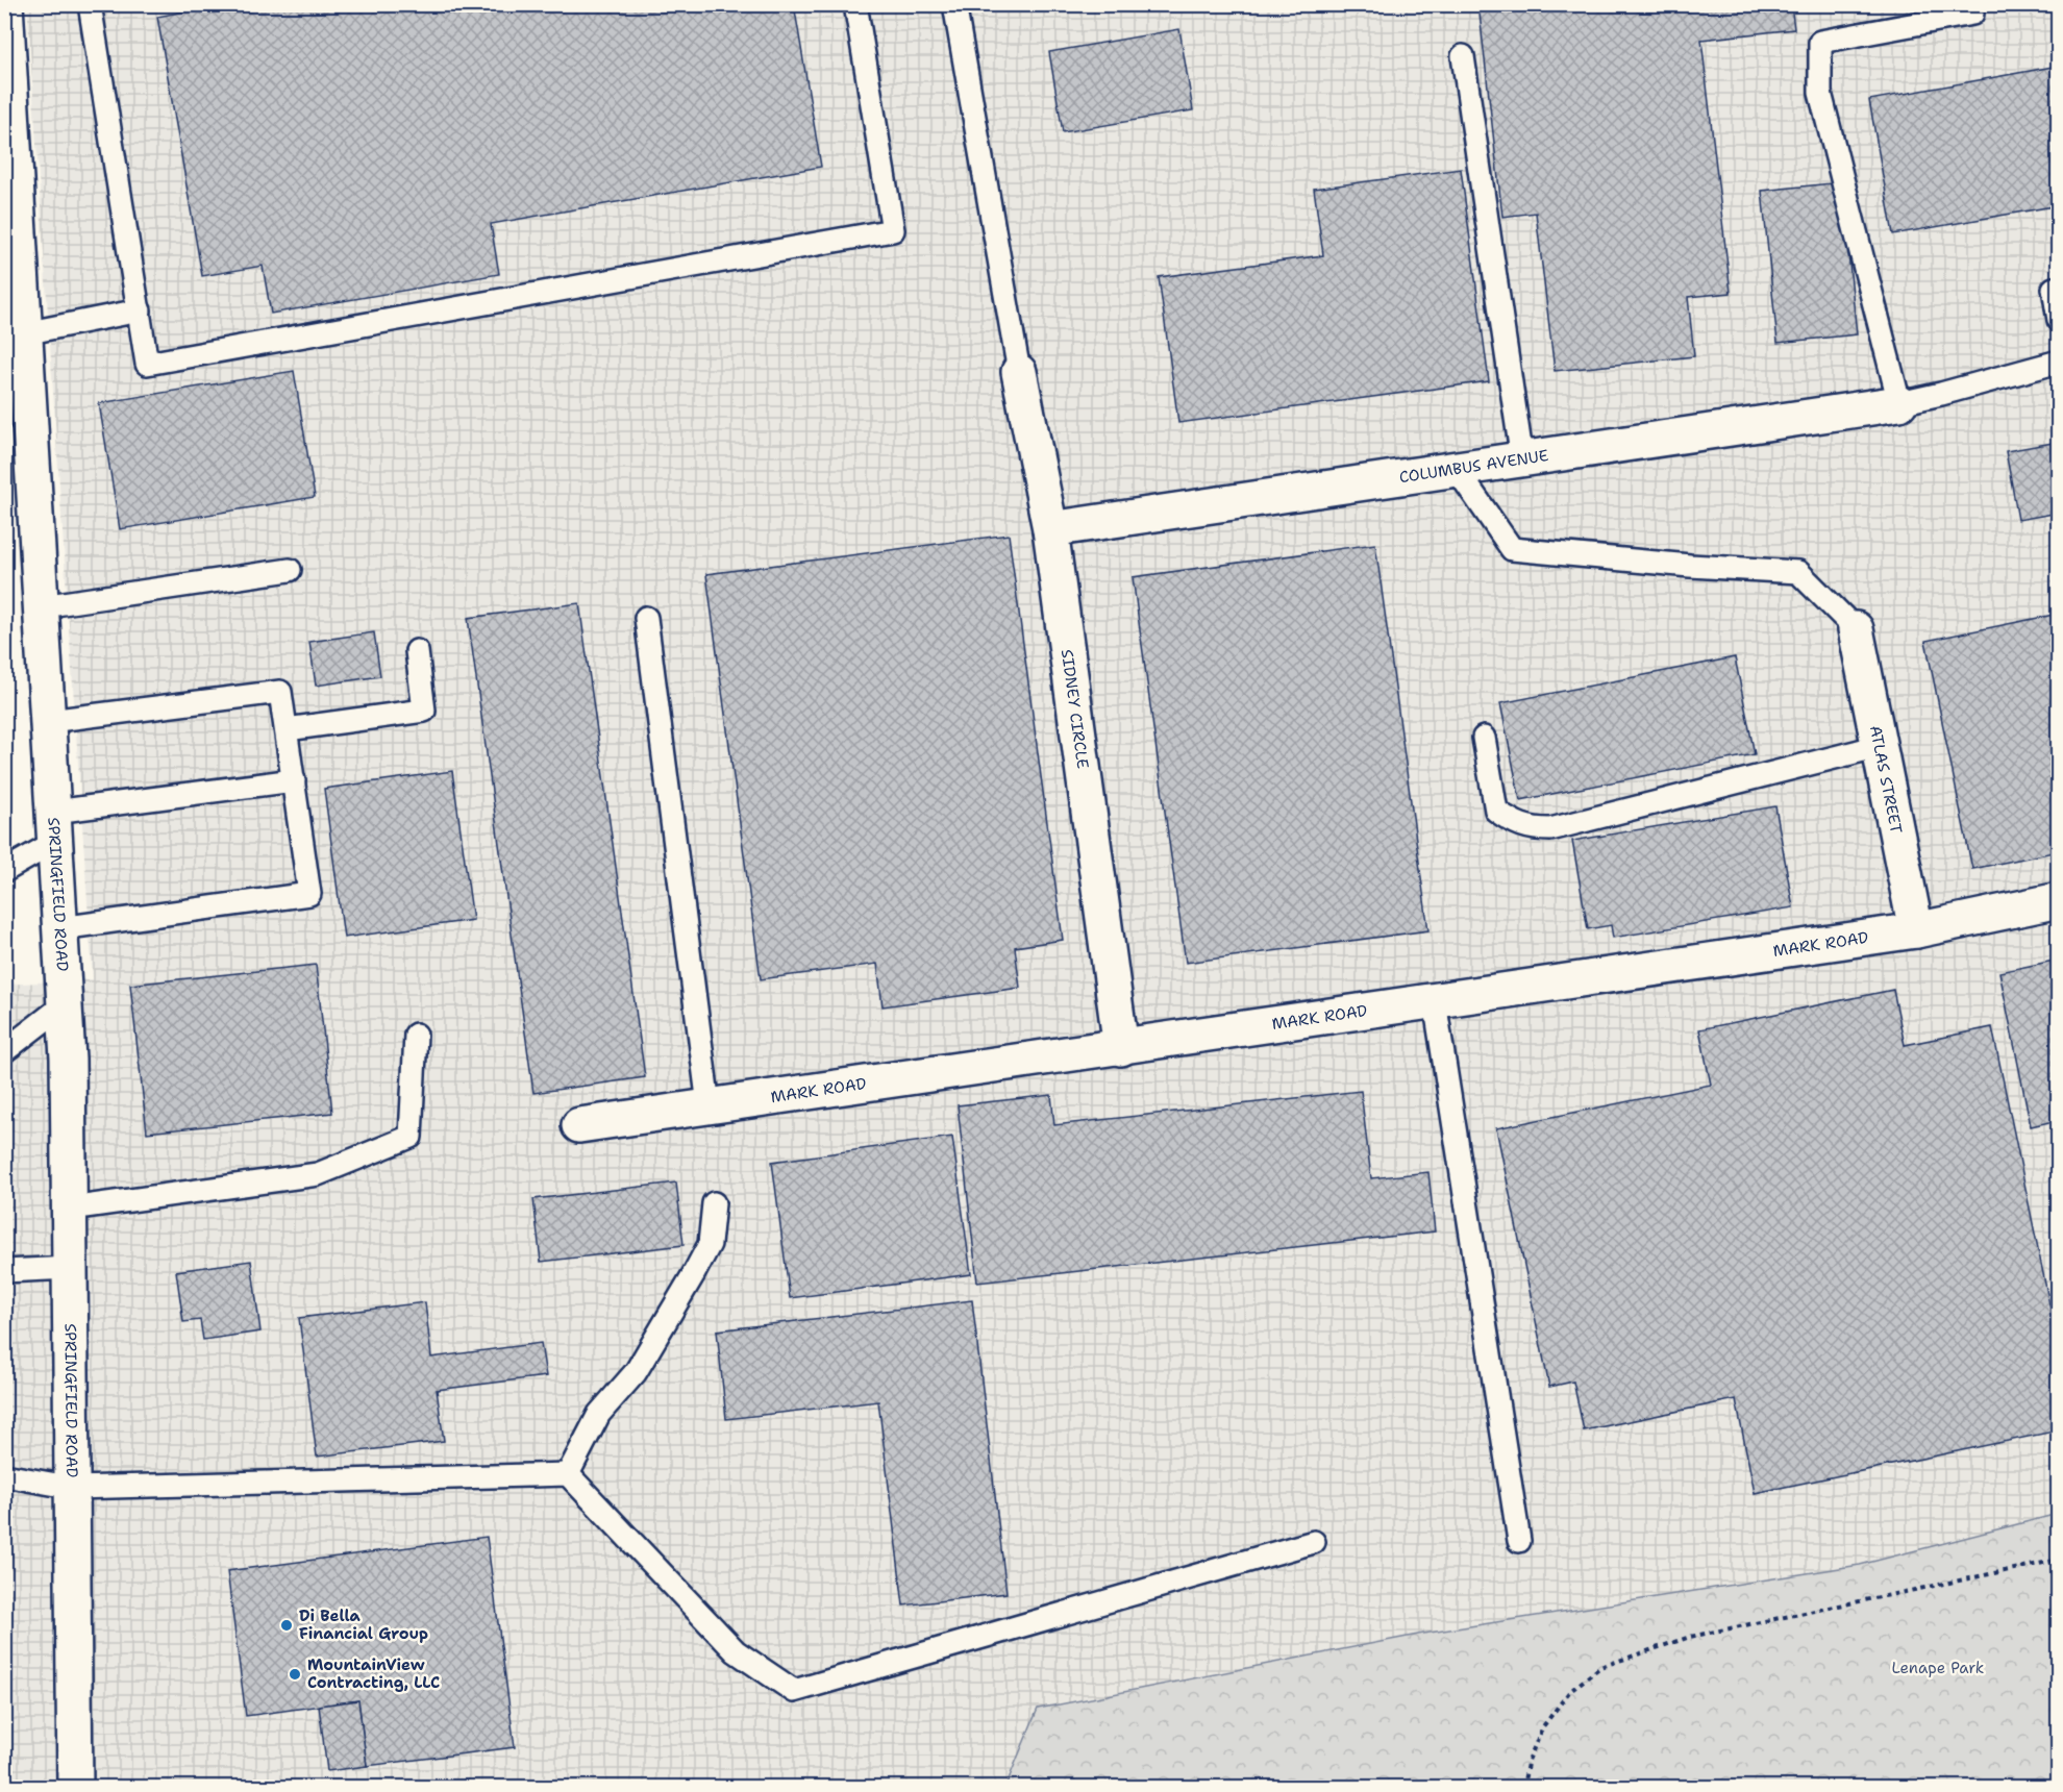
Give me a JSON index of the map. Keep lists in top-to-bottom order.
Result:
{
  "streets": {
    "street": [
      "COLUMBUS AVENUE",
      "SIDNEY CIRCLE",
      "ATLAS STREET",
      "SPRINGFIELD ROAD",
      "MARK ROAD"
    ]
  },
  "crossings": [
    ["COLUMBUS AVENUE", "SIDNEY CIRCLE"],
    ["SIDNEY CIRCLE", "MARK ROAD"],
    ["ATLAS STREET", "MARK ROAD"]
  ],
  "parks": ["Lenape Park"],
  "places": ["Di Bella Financial Group", "MountainView Contracting, LLC"]
}
